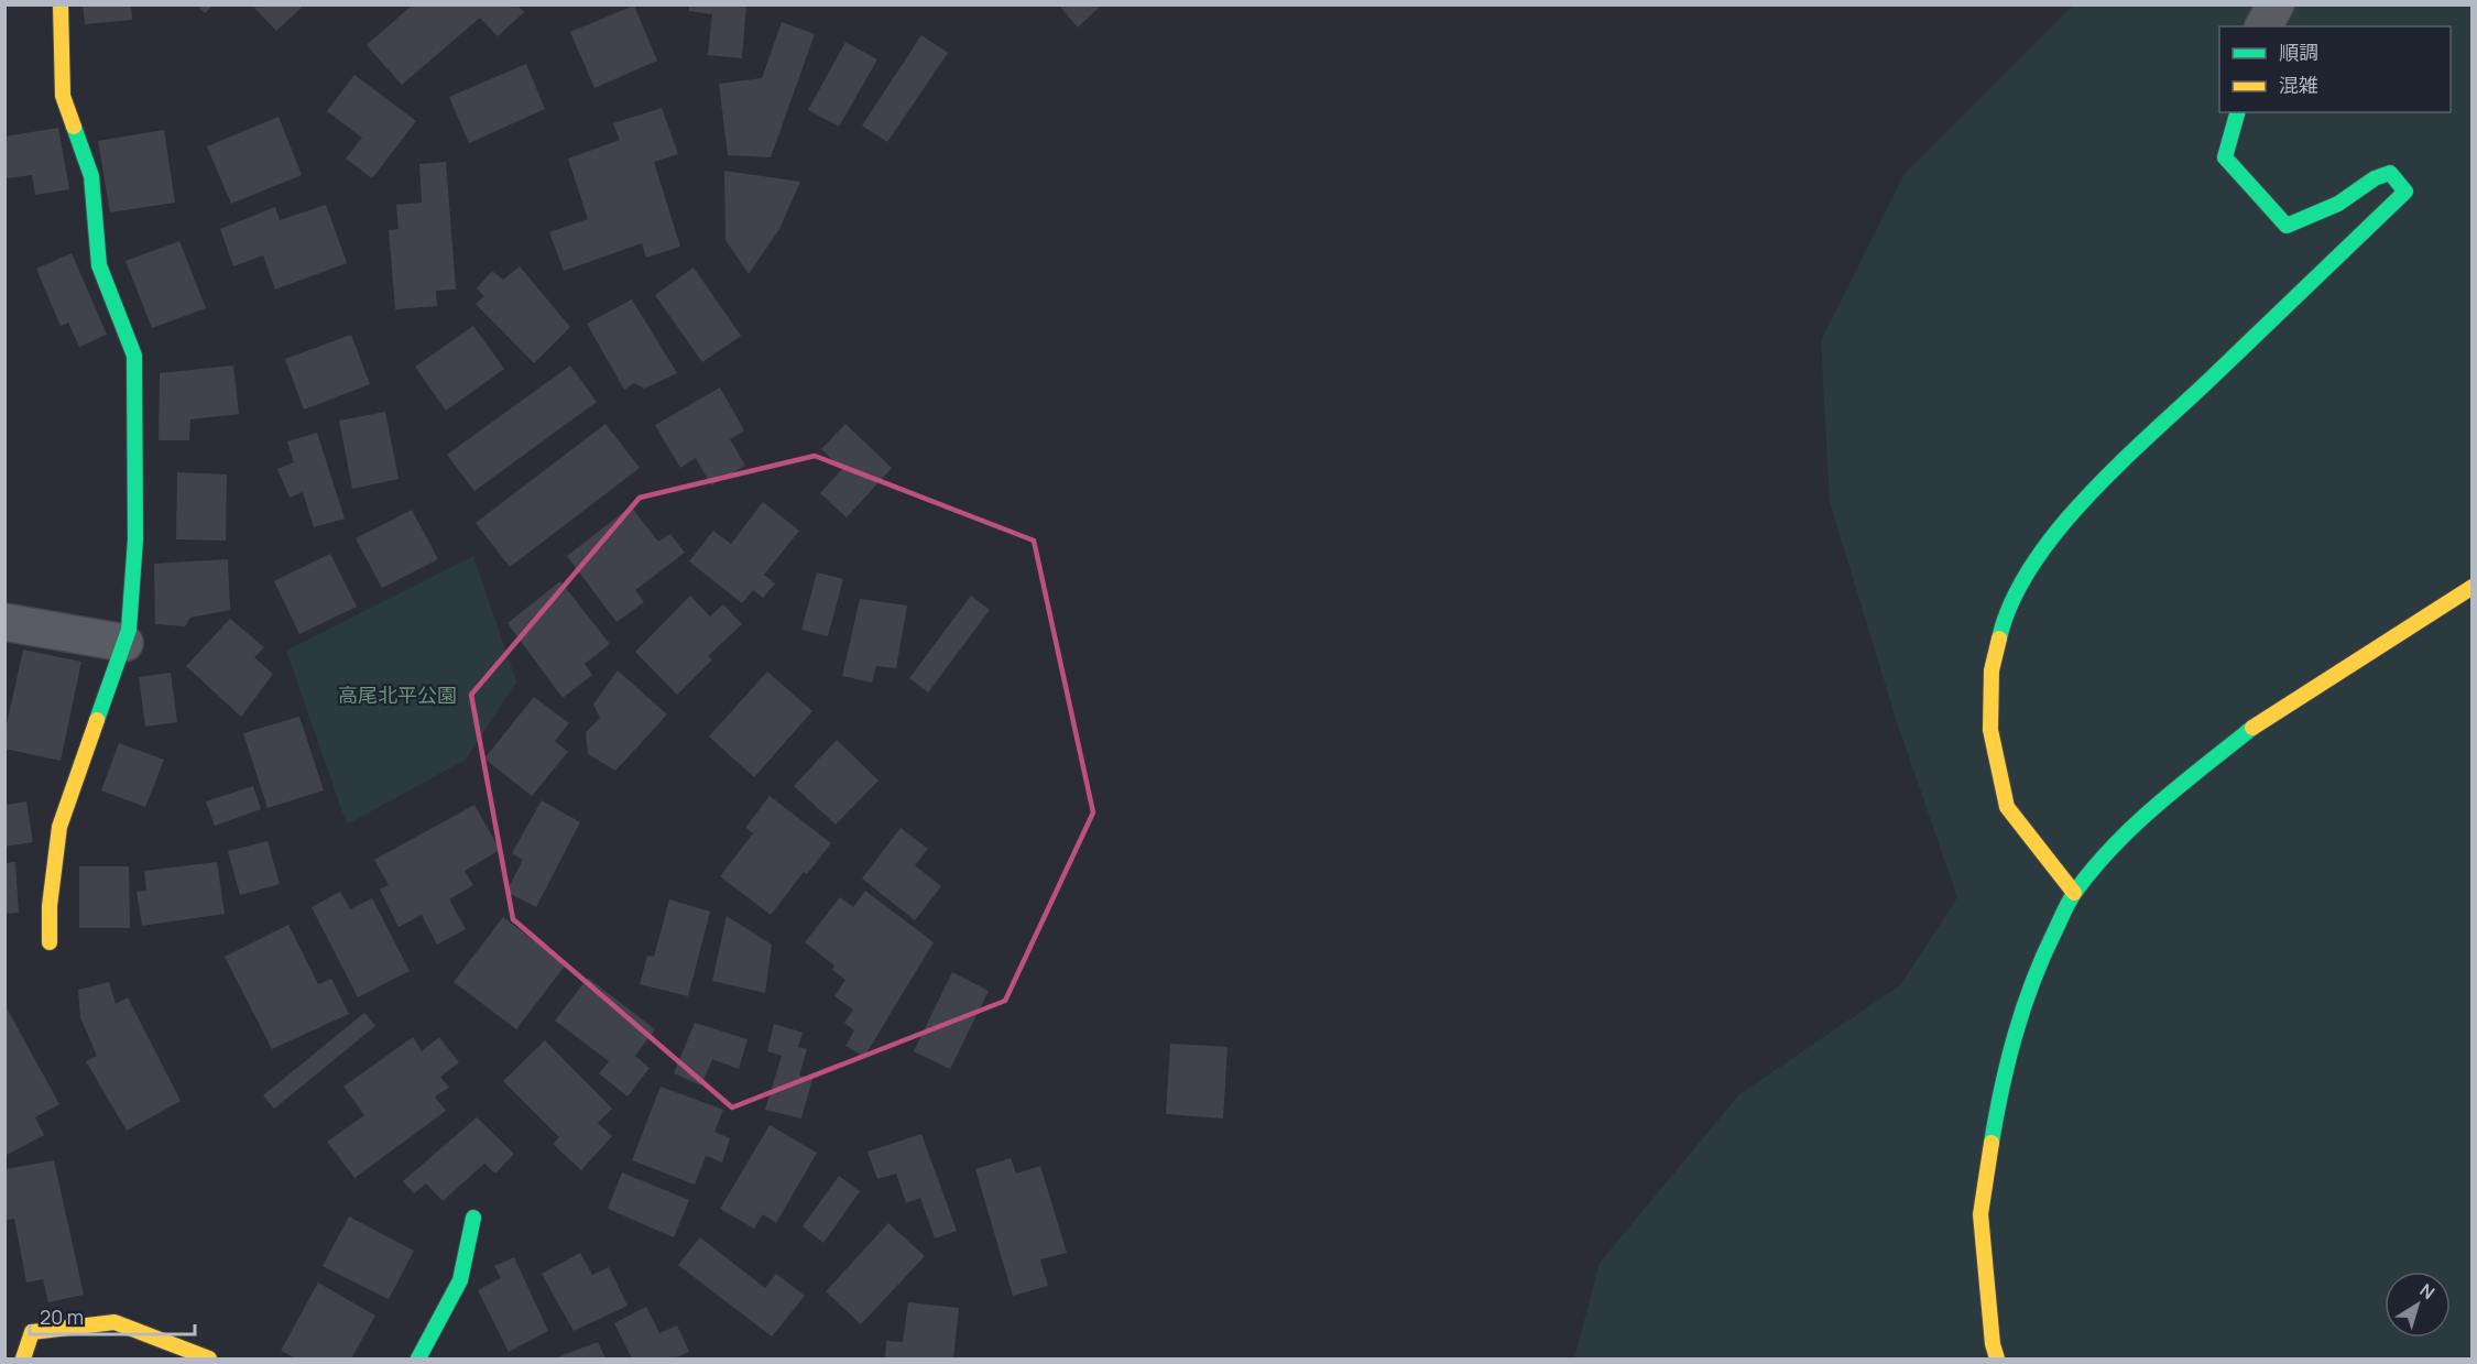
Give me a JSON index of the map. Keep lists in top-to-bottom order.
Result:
{
  "parks": ["高尾北平公園"],
  "legend": ["順調", "混雑"],
  "scale_bar": "20 m",
  "north": "top right"
}
